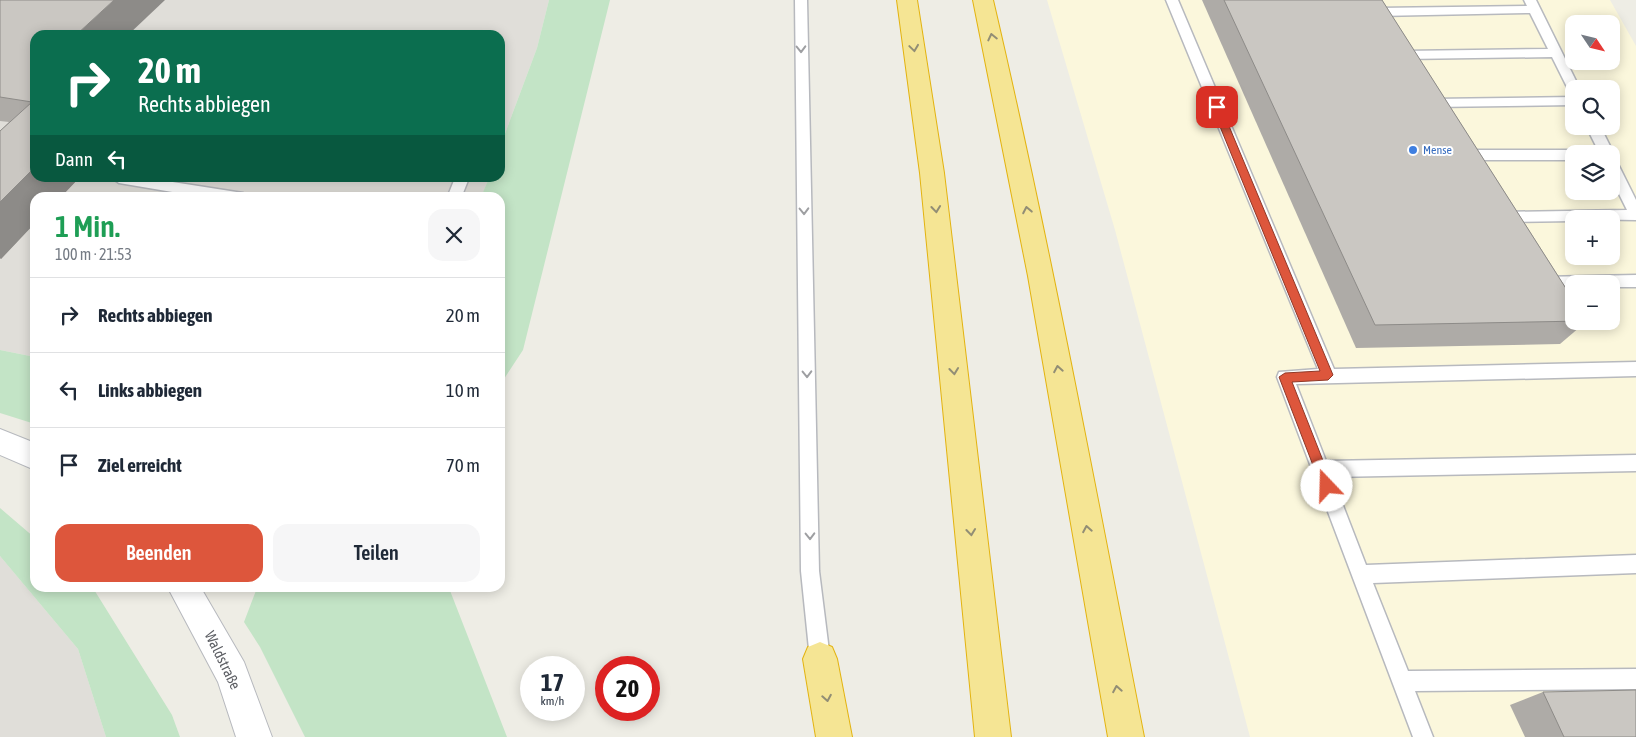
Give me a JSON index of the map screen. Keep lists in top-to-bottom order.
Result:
{
  "streets": {
    "street": ["Waldstraße"]
  },
  "places": ["Mense"],
  "north": "bottom right",
  "page": {
    "map_buttons": ["+", "−"],
    "turn": ["20 m", "Rechts abbiegen"],
    "then": "Dann",
    "heading": ["1 Min.", "100 m · 21:53"],
    "list": [
      {
        "name": "Rechts abbiegen",
        "value": "20 m"
      },
      {
        "name": "Links abbiegen",
        "value": "10 m"
      },
      {
        "name": "Ziel erreicht",
        "value": "70 m"
      }
    ],
    "buttons": ["Beenden", "Teilen"],
    "speed": "17 km/h",
    "limit": "20"
  }
}
